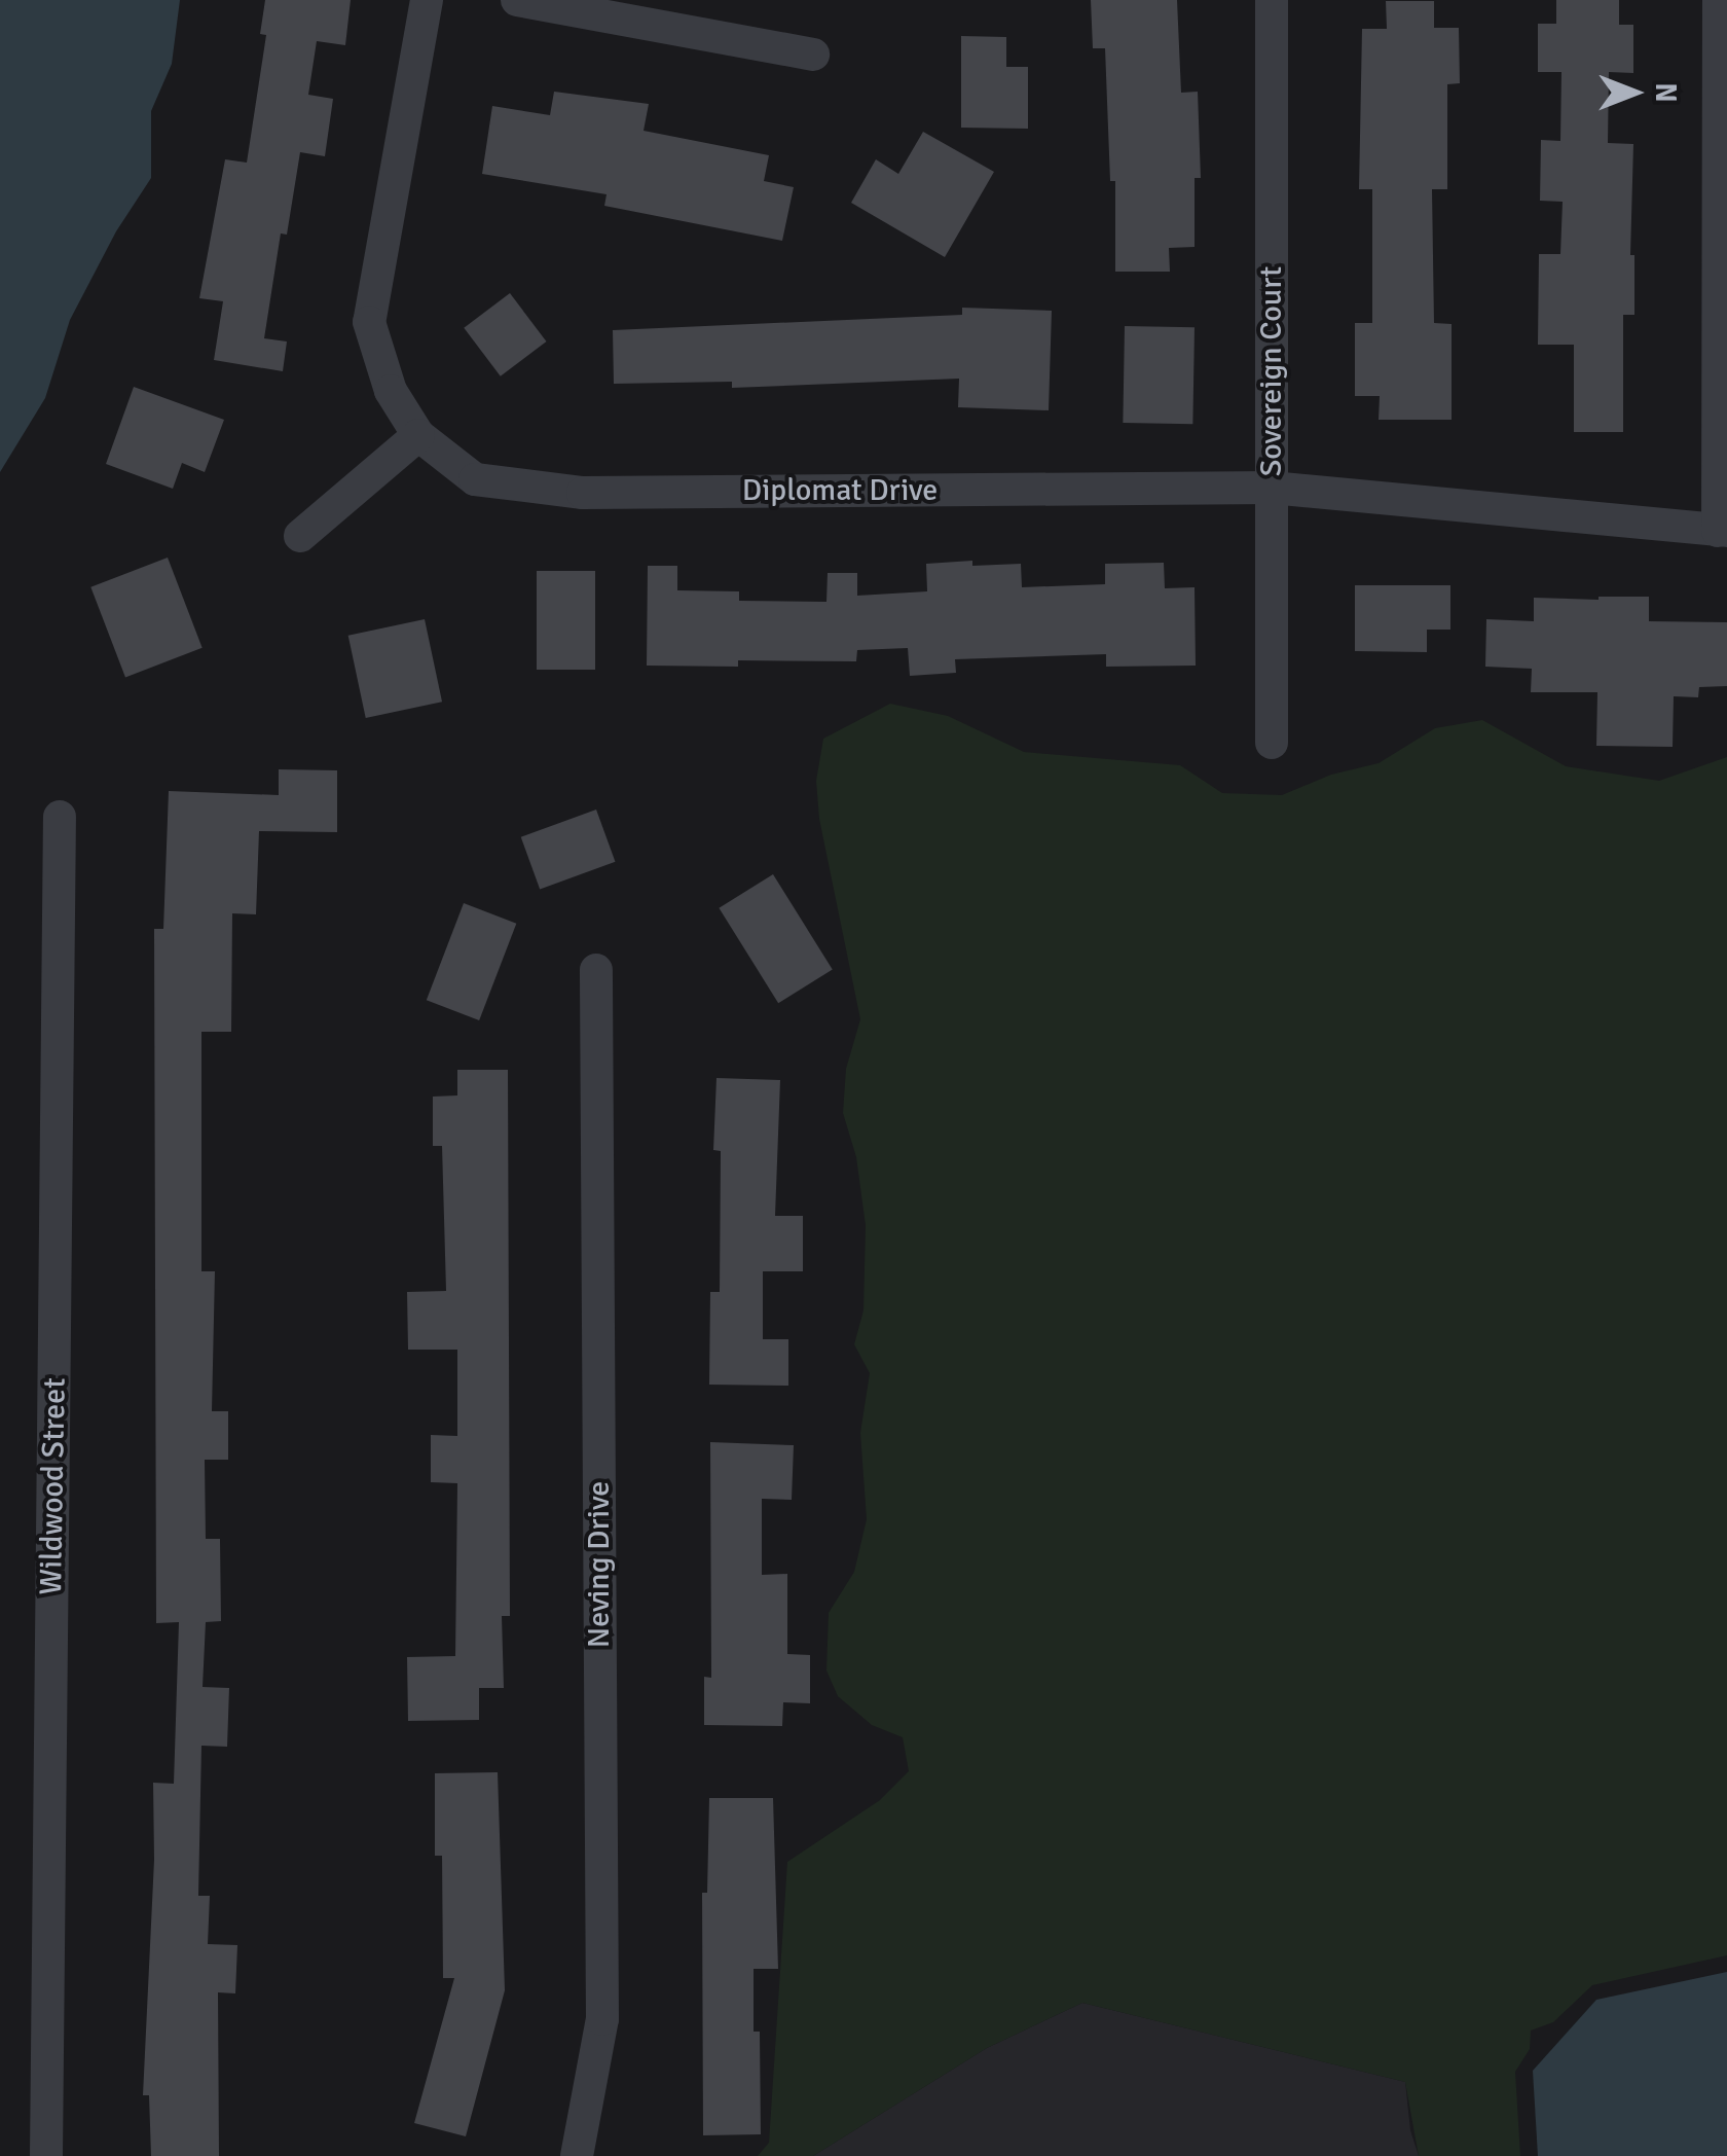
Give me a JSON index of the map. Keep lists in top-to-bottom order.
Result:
{
  "streets": {
    "street": [
      "Sovereign Court",
      "Diplomat Drive",
      "Wildwood Street",
      "Neving Drive"
    ]
  },
  "crossings": [
    ["Sovereign Court", "Diplomat Drive"]
  ],
  "north": "right"
}
